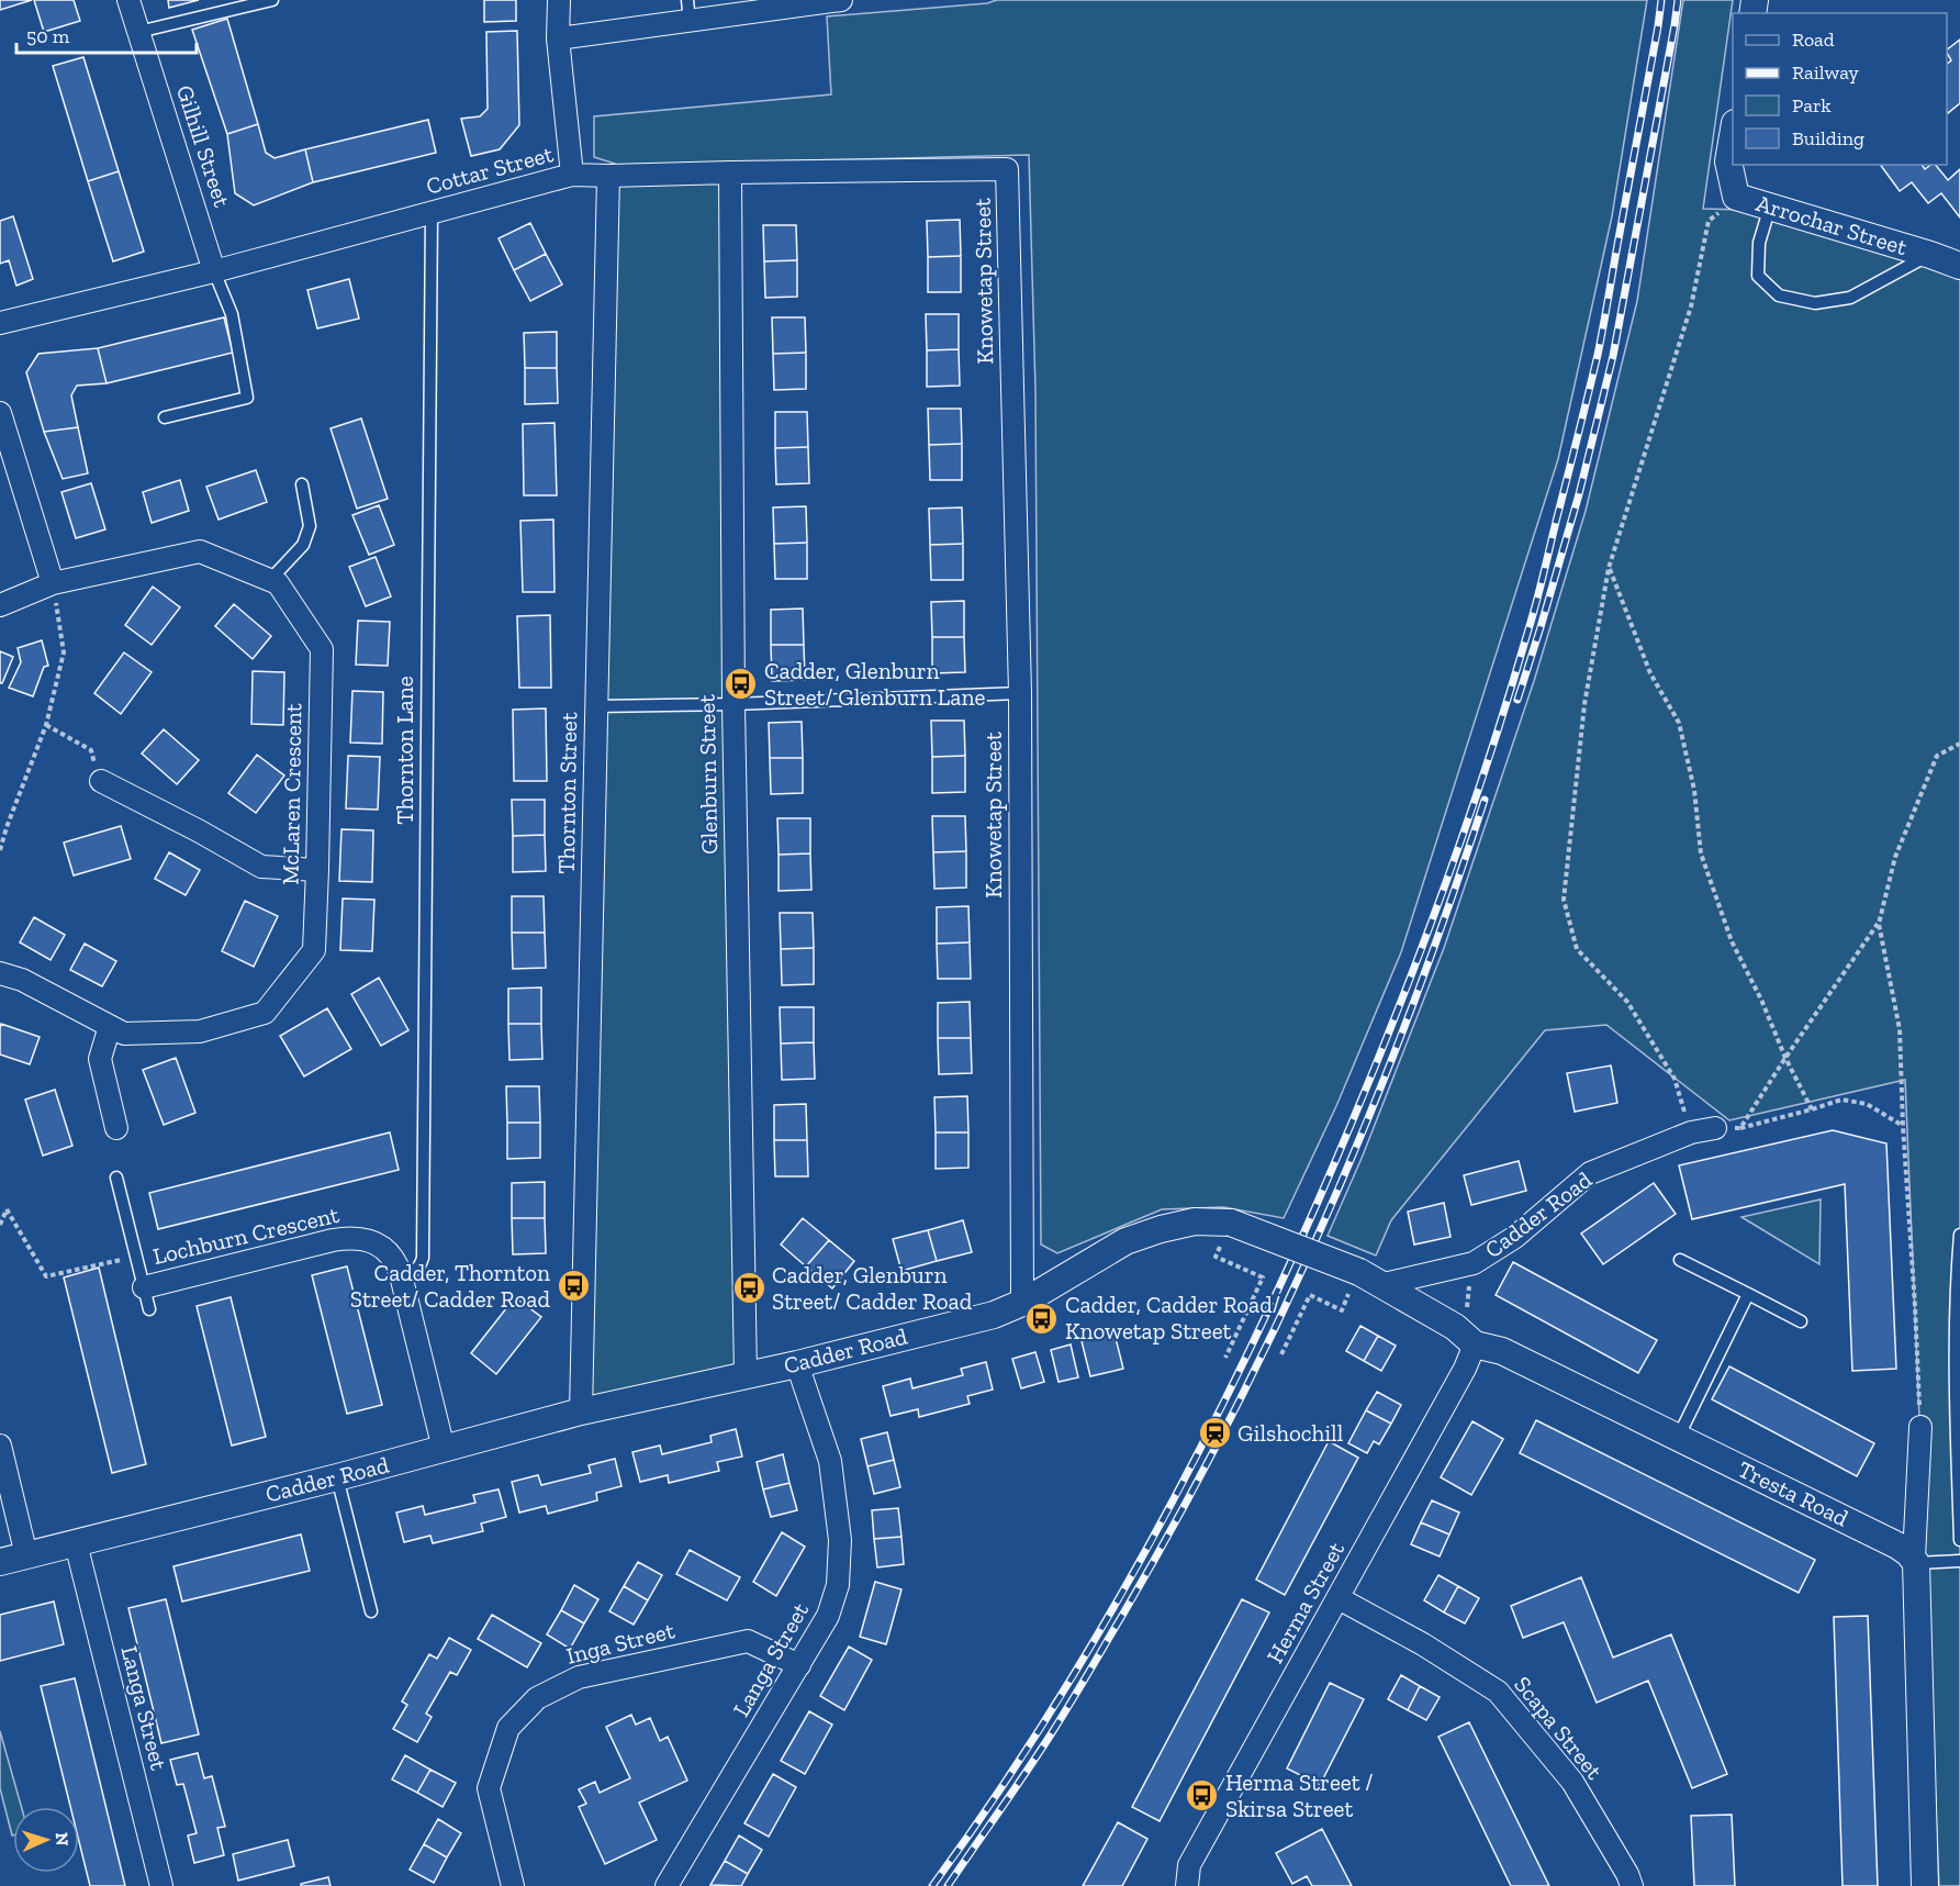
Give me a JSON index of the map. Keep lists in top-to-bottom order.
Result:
{
  "streets": {
    "street": [
      "Gilhill Street",
      "Cottar Street",
      "Arrochar Street",
      "Knowetap Street",
      "Glenburn Street",
      "Thornton Street",
      "McLaren Crescent",
      "Cadder Road",
      "Lochburn Crescent",
      "Tresta Road",
      "Herma Street",
      "Inga Street",
      "Langa Street",
      "Scapa Street"
    ],
    "lane": ["Thornton Lane"]
  },
  "crossings": [
    ["Gilhill Street", "Cottar Street"],
    ["Cottar Street", "Knowetap Street"],
    ["Cottar Street", "Thornton Lane"],
    ["Cottar Street", "Glenburn Street"],
    ["Cottar Street", "Thornton Street"],
    ["Knowetap Street", "Cadder Road"],
    ["Thornton Lane", "Lochburn Crescent"],
    ["Glenburn Street", "Cadder Road"],
    ["Thornton Street", "Cadder Road"],
    ["Cadder Road", "Lochburn Crescent"],
    ["Cadder Road", "Tresta Road"],
    ["Cadder Road", "Langa Street"],
    ["Tresta Road", "Herma Street"],
    ["Herma Street", "Scapa Street"],
    ["Inga Street", "Langa Street"]
  ],
  "places": {
    "bus stop": [
      "Cadder, Glenburn Street/ Glenburn Lane",
      "Cadder, Thornton Street/ Cadder Road",
      "Cadder, Glenburn Street/ Cadder Road",
      "Cadder, Cadder Road/ Knowetap Street",
      "Herma Street / Skirsa Street"
    ],
    "station": ["Gilshochill"]
  },
  "legend": [
    "Road",
    "Railway",
    "Park",
    "Building"
  ],
  "scale_bar": "50 m",
  "north": "right"
}
